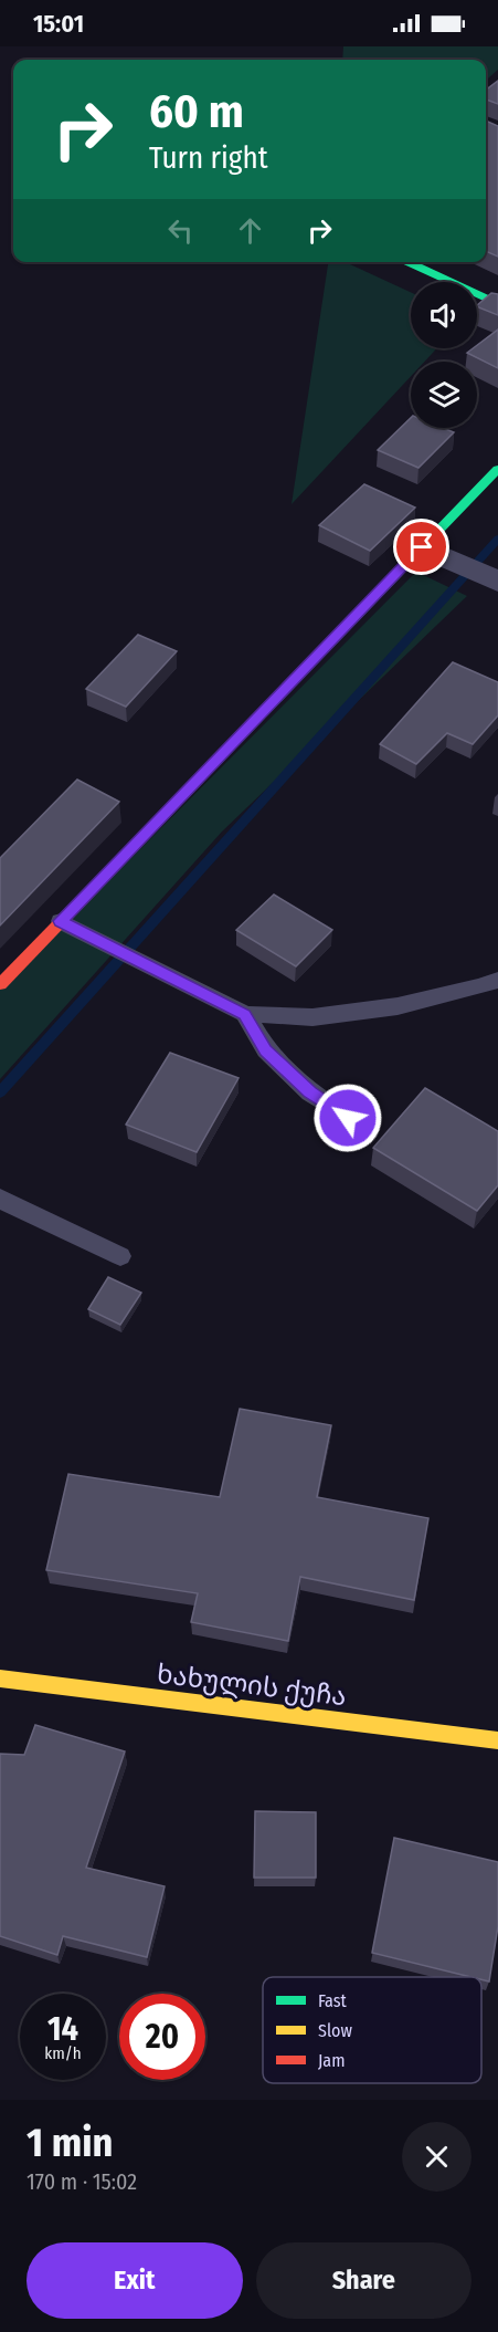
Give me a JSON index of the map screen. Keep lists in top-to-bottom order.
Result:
{
  "streets": {
    "street": ["ხახულის ქუჩა"]
  },
  "legend": ["Fast", "Slow", "Jam"],
  "page": {
    "status": "15:01",
    "turn": ["60 m", "Turn right"],
    "speed": "14 km/h",
    "limit": "20",
    "heading": ["1 min", "170 m · 15:02"],
    "buttons": ["Exit", "Share"]
  }
}
